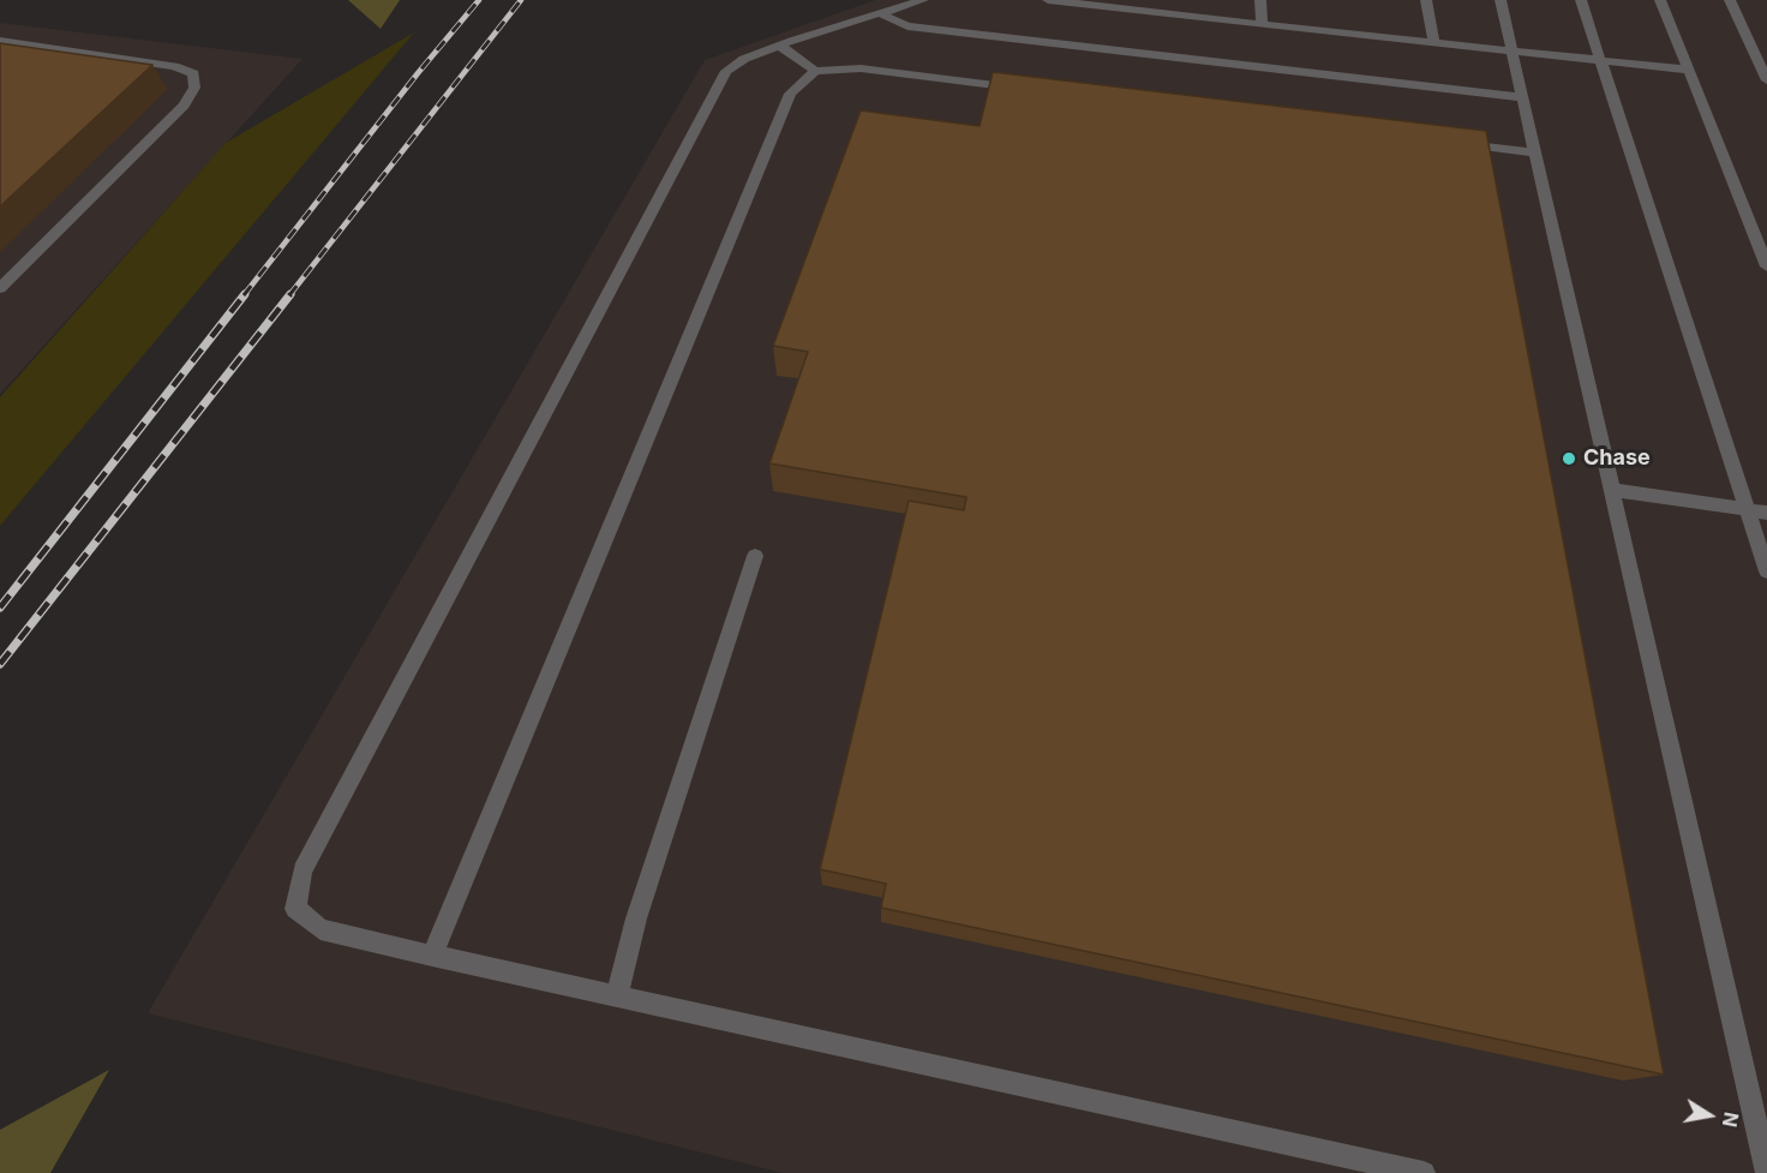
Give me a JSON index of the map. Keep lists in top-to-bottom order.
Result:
{
  "places": ["Chase"],
  "north": "right"
}
